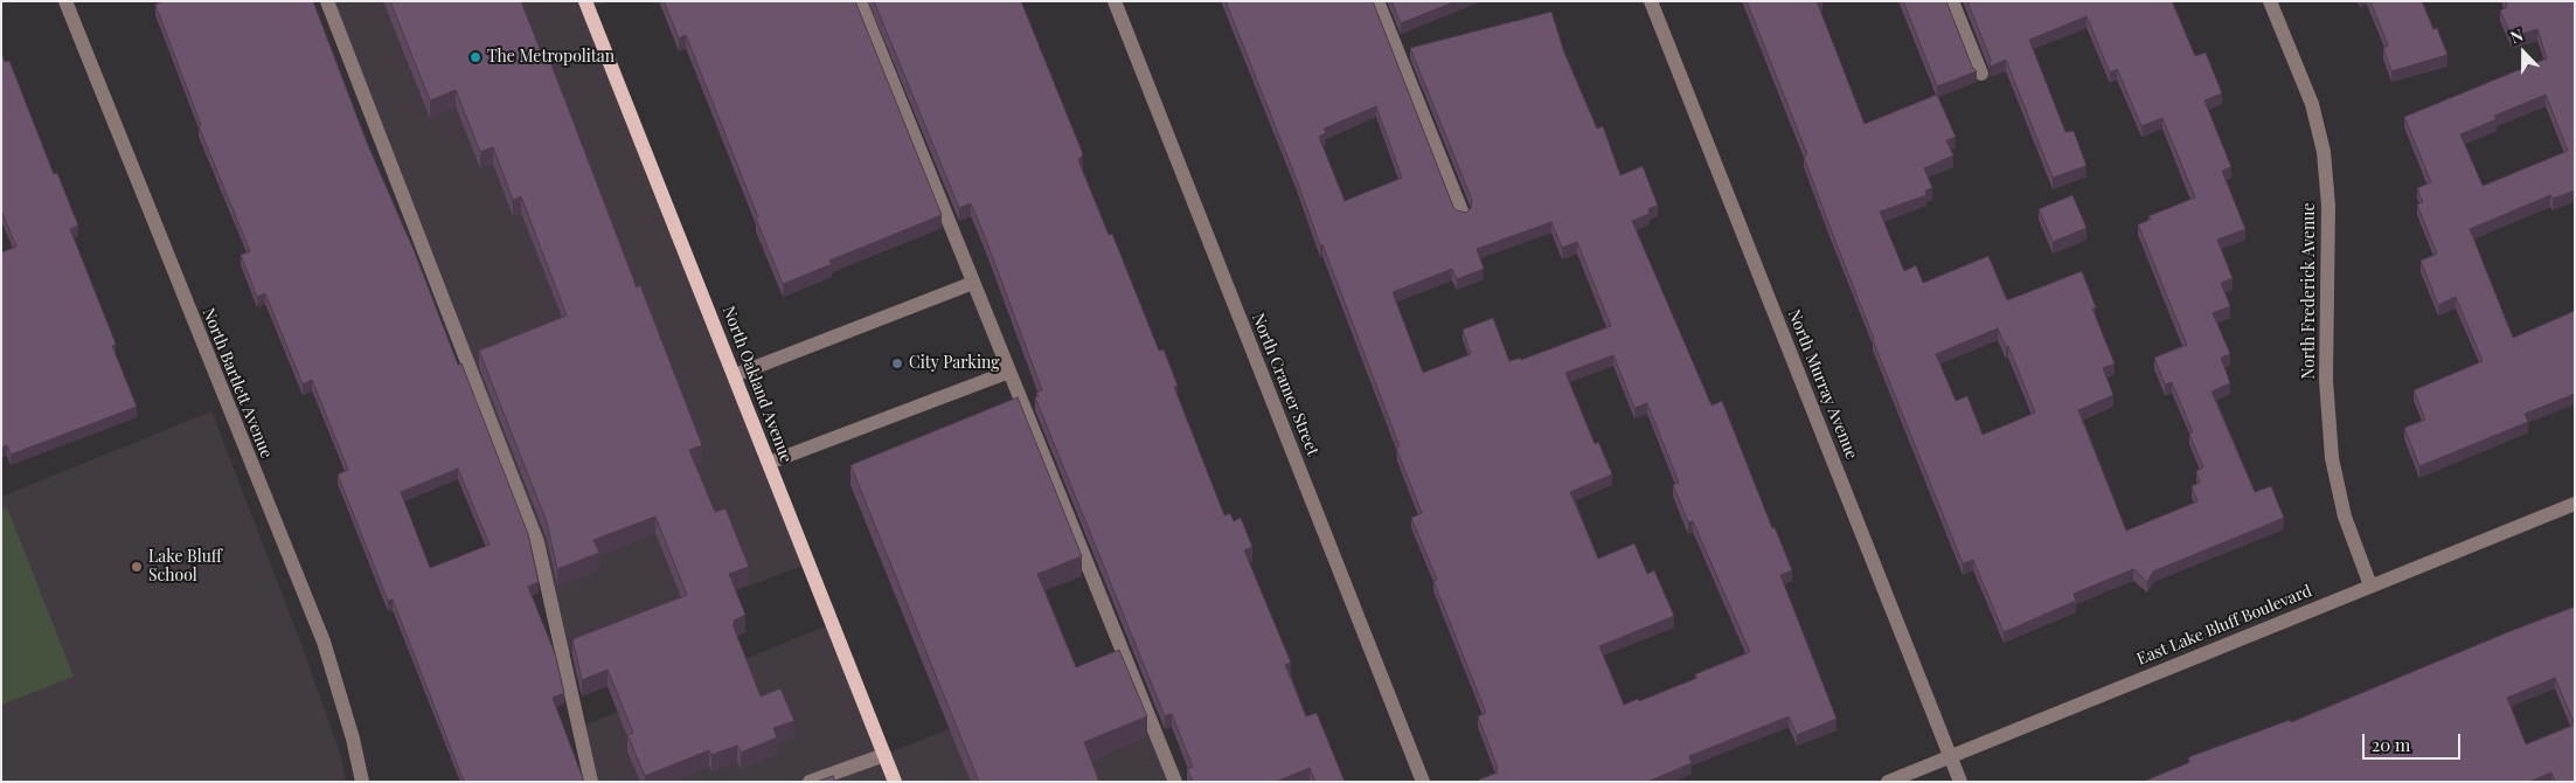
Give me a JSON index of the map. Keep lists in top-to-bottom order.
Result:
{
  "streets": {
    "main road": ["North Oakland Avenue"],
    "street": [
      "North Frederick Avenue",
      "North Bartlett Avenue",
      "North Cramer Street",
      "North Murray Avenue",
      "East Lake Bluff Boulevard"
    ]
  },
  "crossings": [
    ["North Frederick Avenue", "East Lake Bluff Boulevard"],
    ["North Murray Avenue", "East Lake Bluff Boulevard"]
  ],
  "places": ["The Metropolitan", "City Parking", "Lake Bluff School"],
  "scale_bar": "20 m",
  "north": "top"
}
